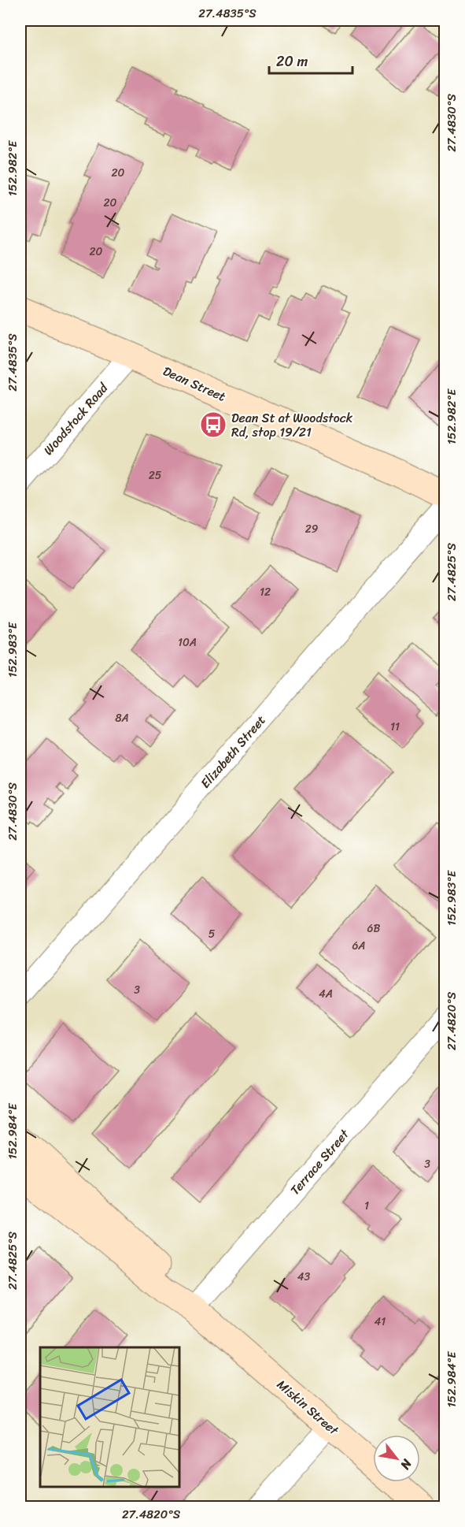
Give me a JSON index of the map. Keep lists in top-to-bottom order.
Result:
{
  "streets": {
    "main road": ["Dean Street", "Miskin Street"],
    "street": ["Woodstock Road", "Elizabeth Street", "Terrace Street"]
  },
  "crossings": [
    ["Dean Street", "Woodstock Road"],
    ["Terrace Street", "Miskin Street"]
  ],
  "places": {
    "bus stop": ["Dean St at Woodstock Rd, stop 19/21"]
  },
  "house_numbers": [
    "20",
    "20",
    "20",
    "25",
    "29",
    "12",
    "10A",
    "8A",
    "11",
    "6B",
    "5",
    "6A",
    "3",
    "4A",
    "3",
    "1",
    "43",
    "41"
  ],
  "scale_bar": "20 m",
  "north": "bottom right",
  "coordinates": [
    "27.4835°S",
    "27.4830°S",
    "152.982°E",
    "27.4825°S",
    "152.983°E",
    "27.4820°S",
    "152.984°E"
  ]
}
